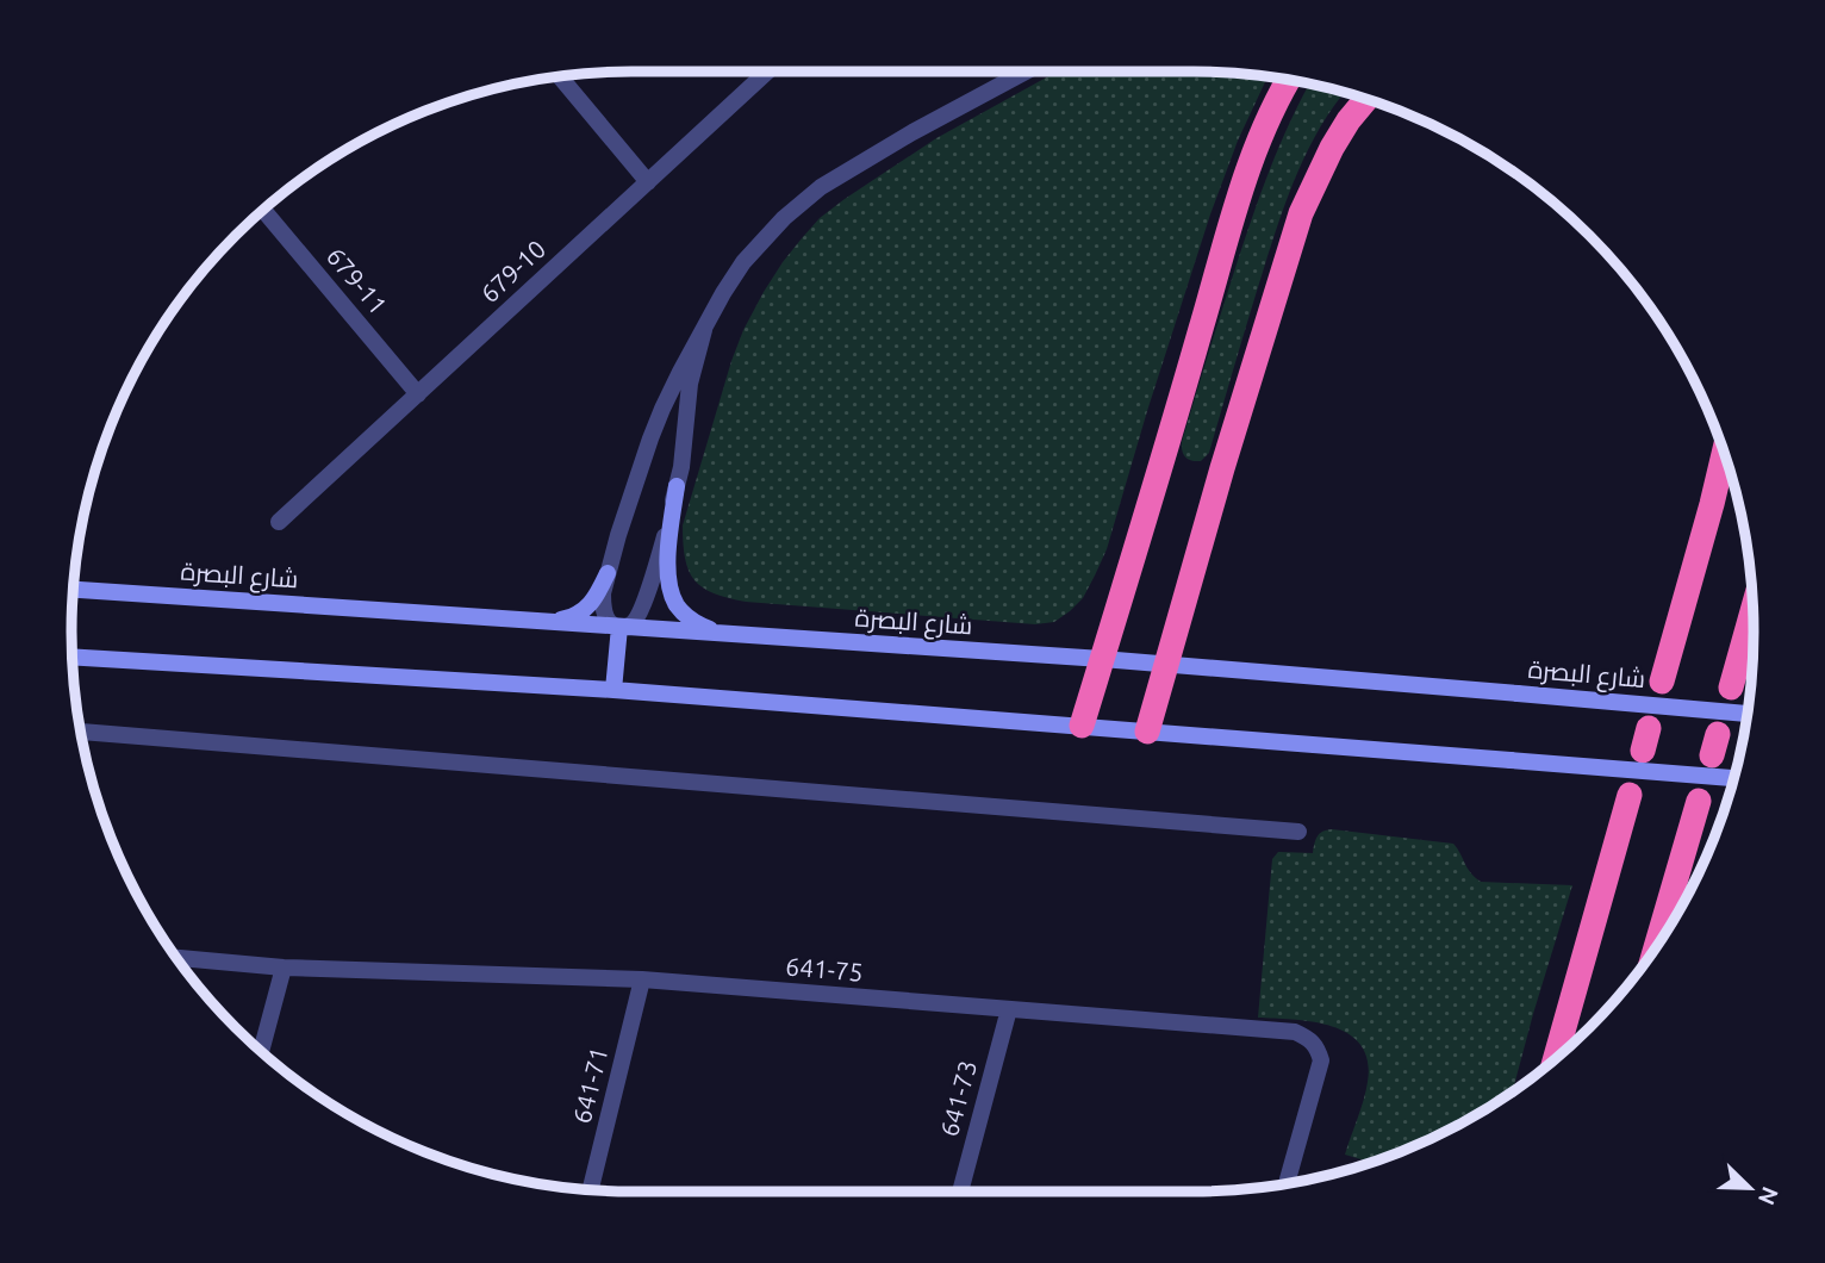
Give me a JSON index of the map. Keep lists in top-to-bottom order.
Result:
{
  "streets": {
    "main road": ["شارع البصرة"],
    "street": [
      "679-10",
      "679-11",
      "641-75",
      "641-71",
      "641-73"
    ]
  },
  "crossings": [
    ["679-10", "679-11"],
    ["641-75", "641-71"],
    ["641-75", "641-73"]
  ],
  "north": "bottom right"
}
